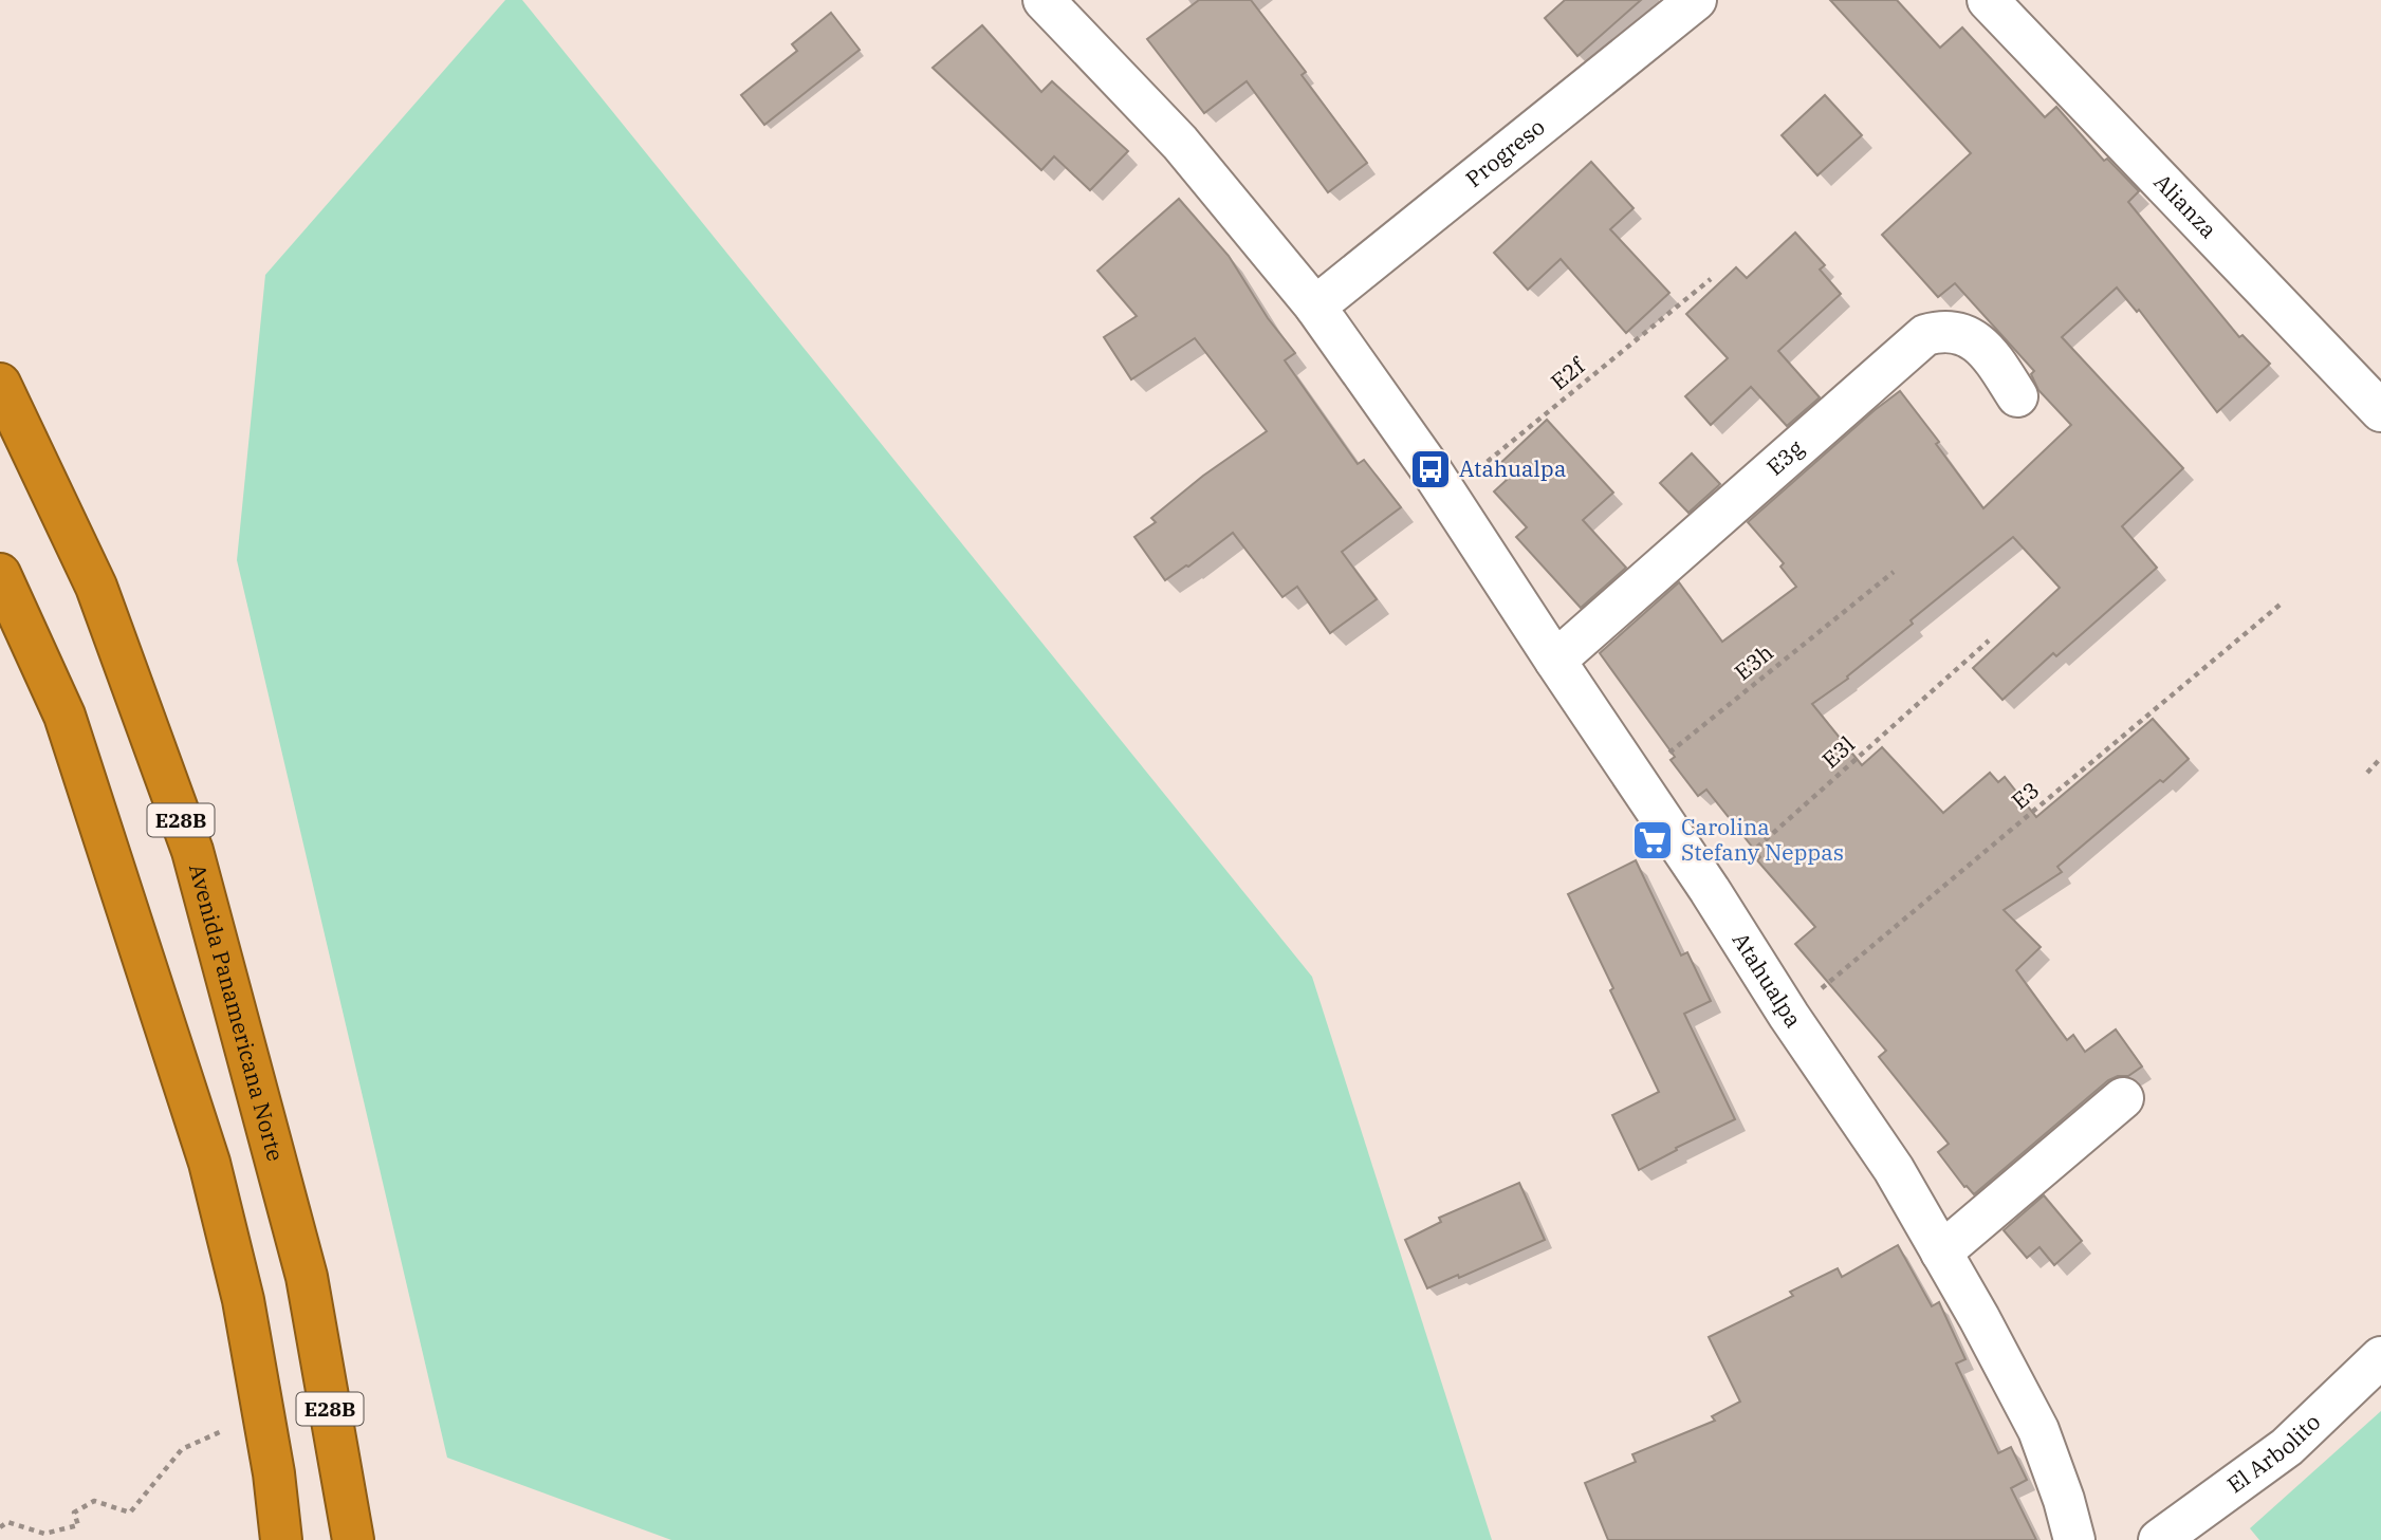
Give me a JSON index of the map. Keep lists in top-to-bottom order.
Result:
{
  "streets": {
    "highway": ["E28B", "Avenida Panamericana Norte"],
    "street": [
      "Progreso",
      "Alianza",
      "E3g",
      "Atahualpa",
      "El Arbolito"
    ],
    "path": [
      "E2f",
      "E3h",
      "E3l",
      "E3"
    ]
  },
  "crossings": [
    ["Progreso", "Atahualpa"],
    ["E2f", "Atahualpa"],
    ["E3g", "Atahualpa"],
    ["E3h", "Atahualpa"],
    ["E3l", "Atahualpa"],
    ["E3", "Atahualpa"]
  ],
  "places": {
    "bus stop": ["Atahualpa"],
    "supermarket": ["Carolina Stefany Neppas"]
  }
}
